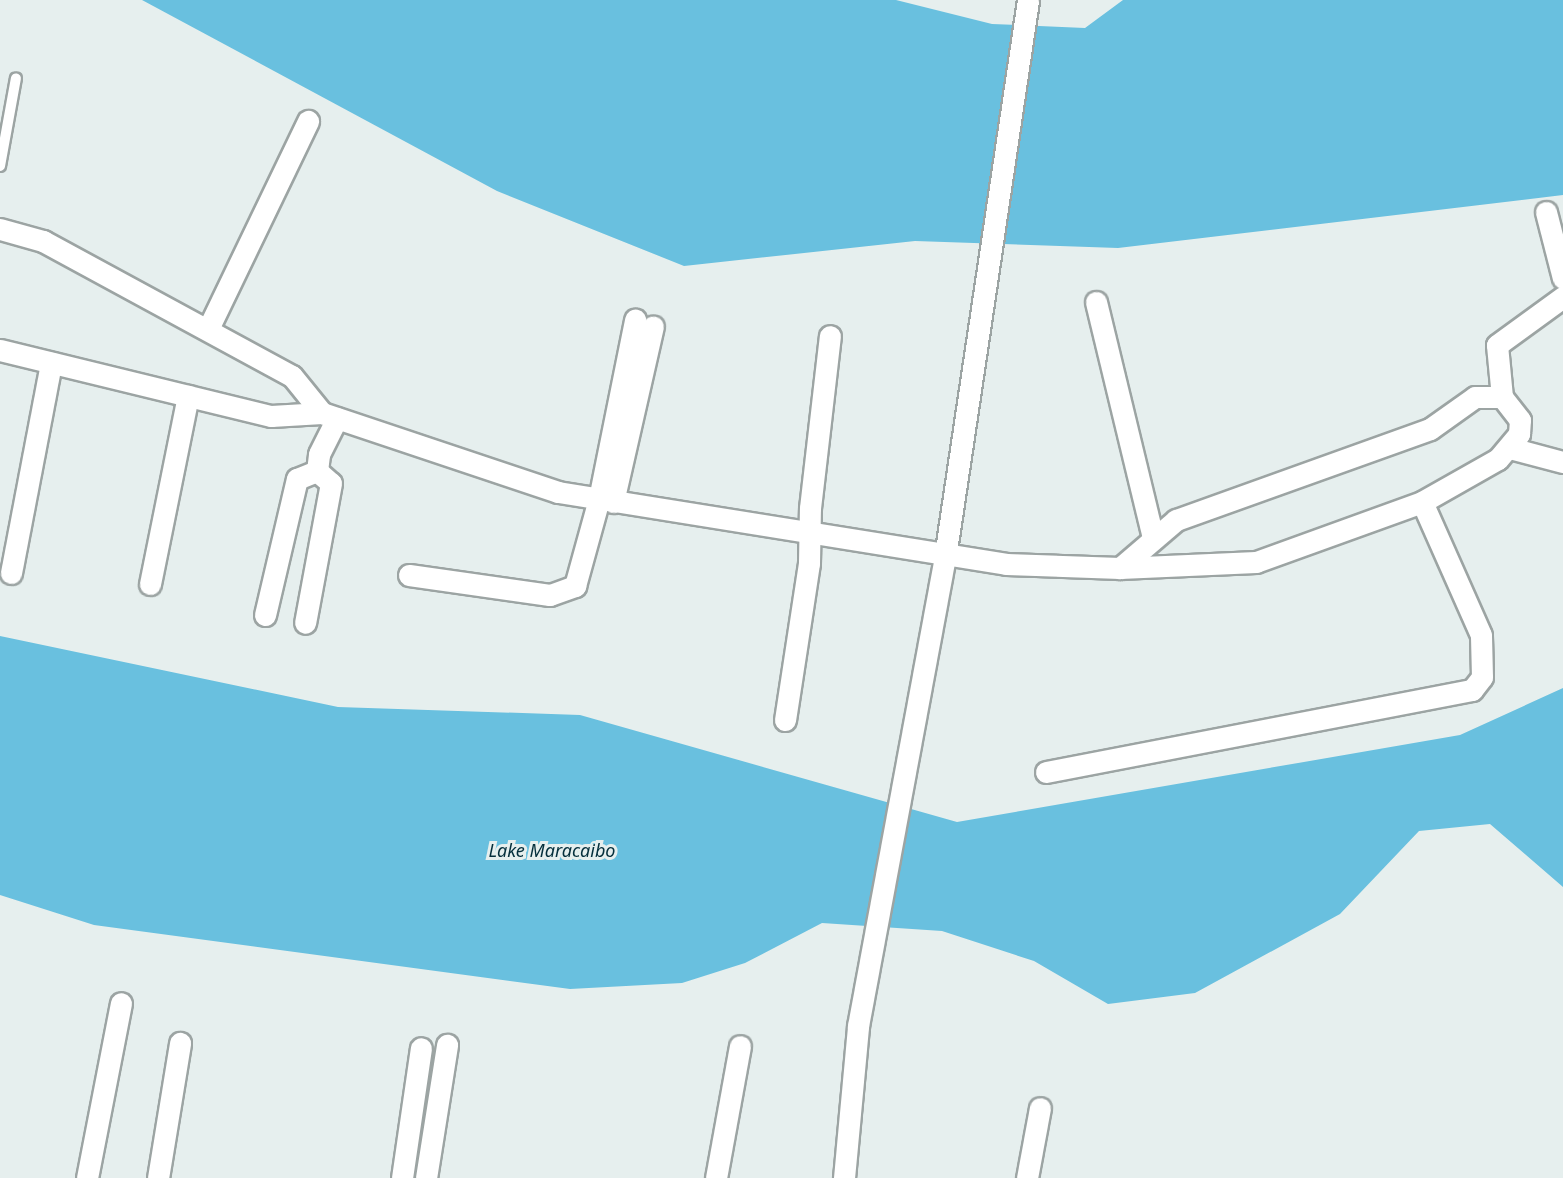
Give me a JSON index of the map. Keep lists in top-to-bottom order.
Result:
{
  "water": ["Lake Maracaibo"]
}
